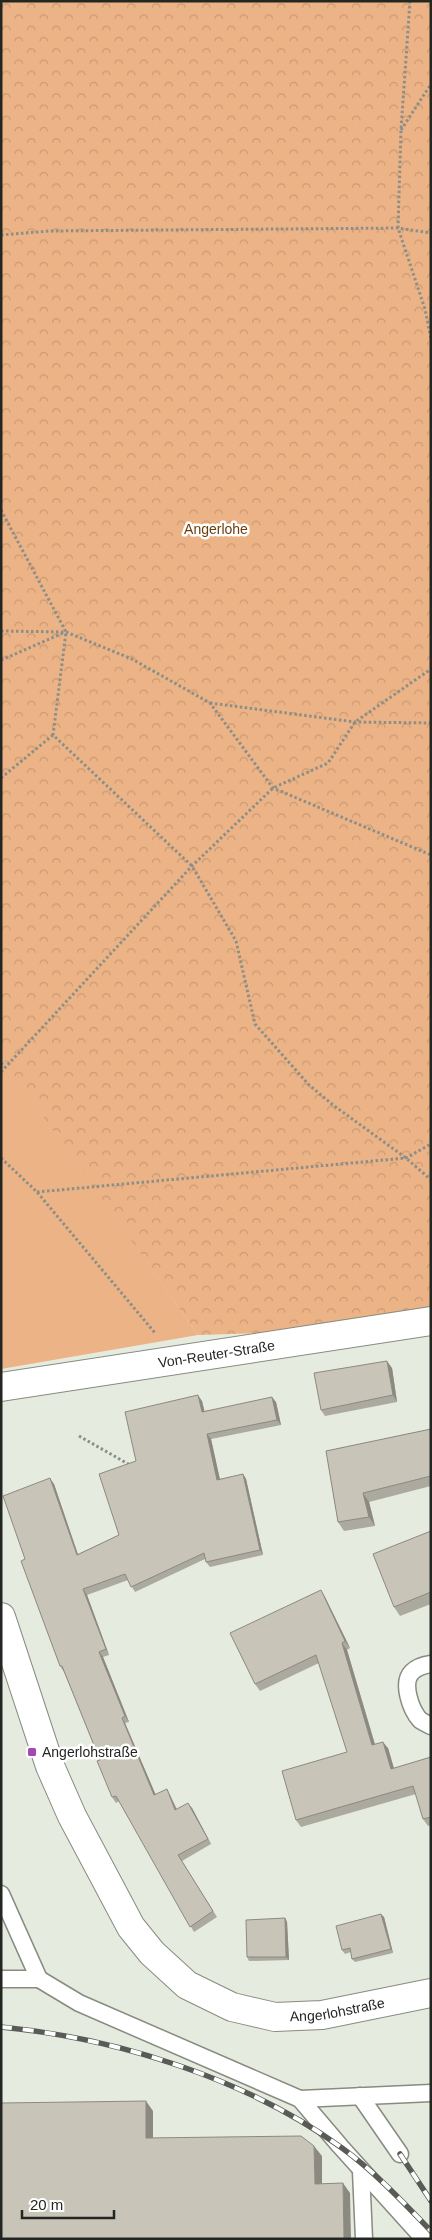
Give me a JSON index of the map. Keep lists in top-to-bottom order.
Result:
{
  "streets": {
    "street": ["Von-Reuter-Straße", "Angerlohstraße"]
  },
  "parks": ["Angerlohe"],
  "places": {
    "transit": ["Angerlohstraße"]
  },
  "scale_bar": "20 m"
}
